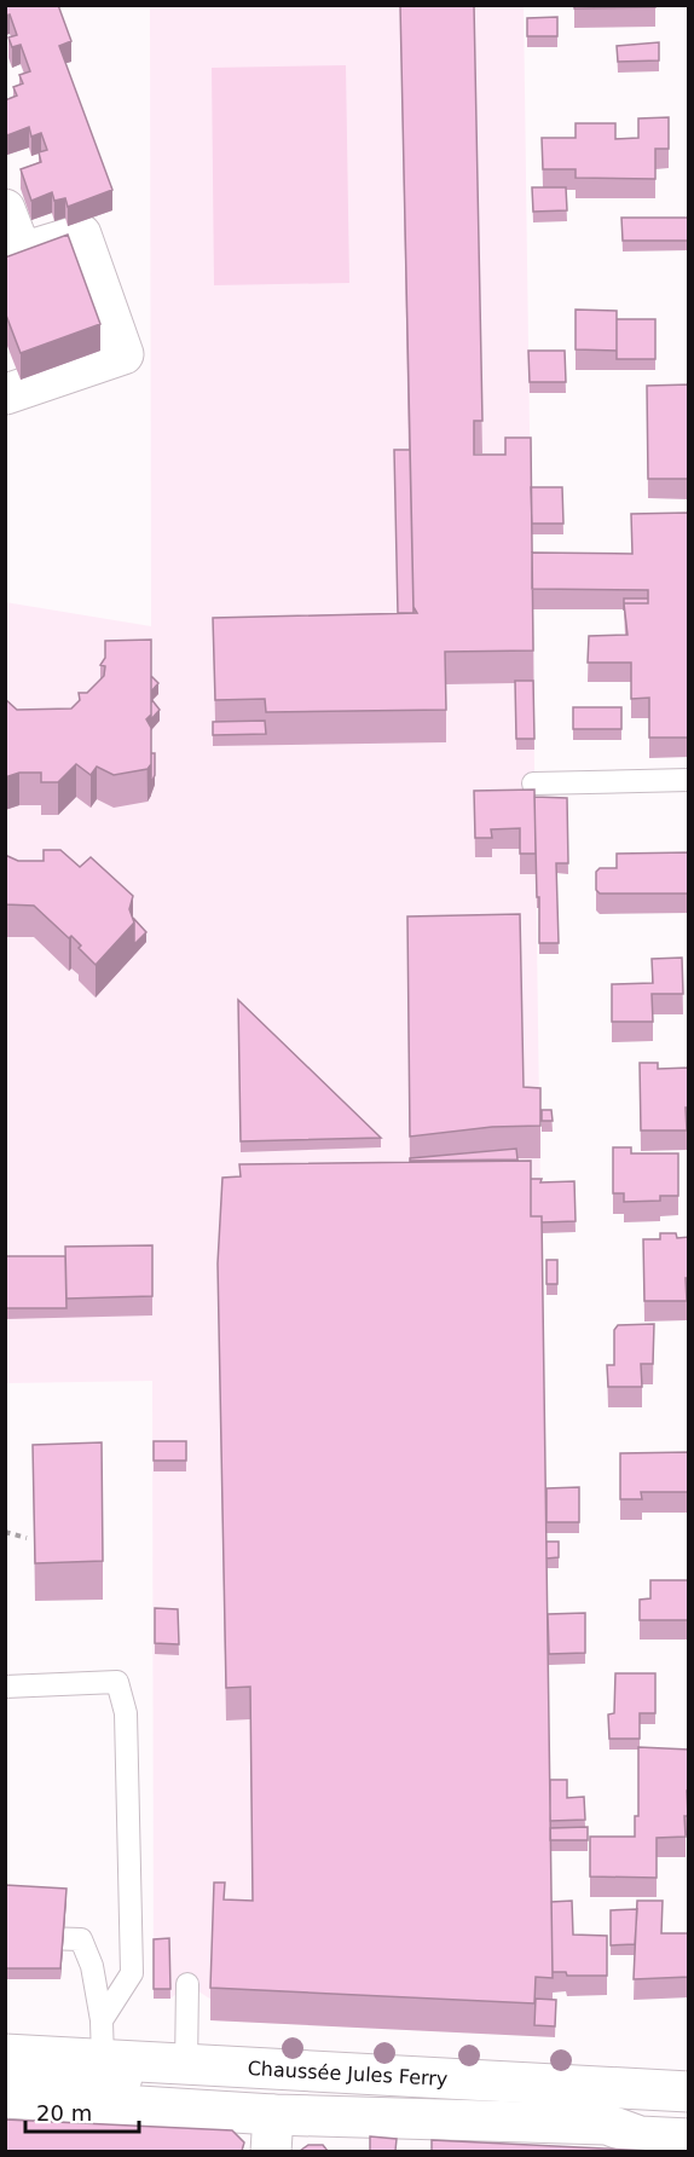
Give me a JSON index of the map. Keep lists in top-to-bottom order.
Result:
{
  "streets": {
    "main road": ["Chaussée Jules Ferry"]
  },
  "scale_bar": "20 m"
}
